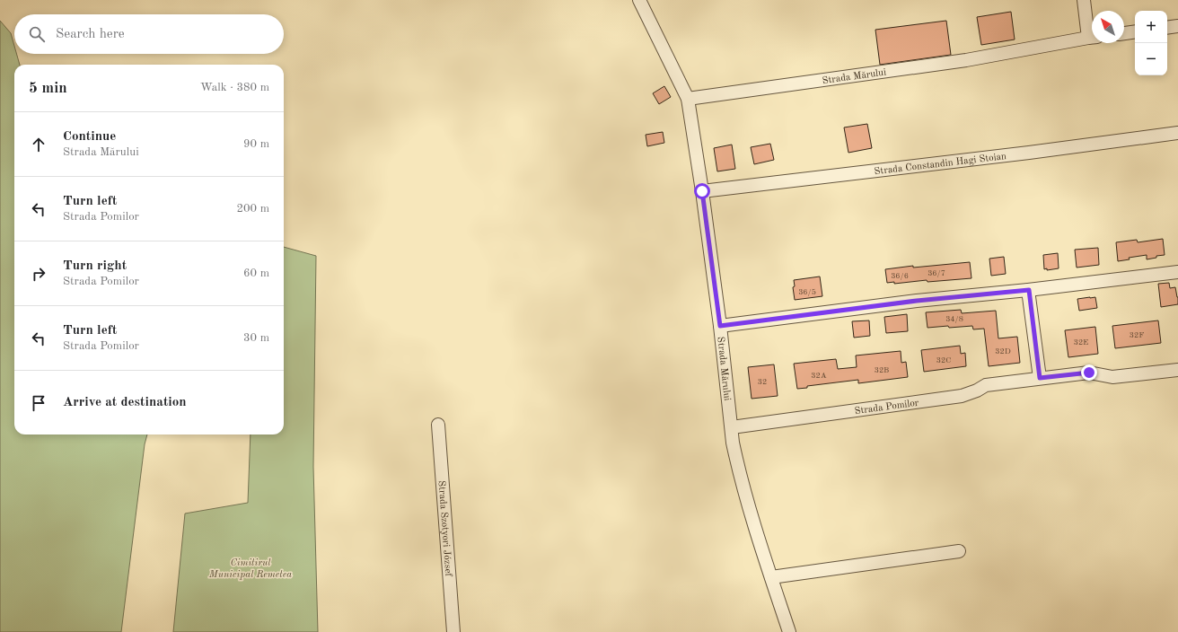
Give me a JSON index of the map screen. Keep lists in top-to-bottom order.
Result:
{
  "streets": {
    "street": [
      "Strada Mărului",
      "Strada Constandin Hagi Stoian",
      "Strada Pomilor",
      "Strada Szotyori József"
    ]
  },
  "crossings": [
    ["Strada Mărului", "Strada Constandin Hagi Stoian"],
    ["Strada Mărului", "Strada Pomilor"]
  ],
  "parks": ["Cimitirul Municipal Remetea"],
  "house_numbers": [
    "36/7",
    "36/6",
    "36/5",
    "34/8",
    "32F",
    "32E",
    "32D",
    "32C",
    "32B",
    "32A",
    "32"
  ],
  "north": "top left",
  "page": {
    "map_buttons": ["+", "−"],
    "search": "Search here",
    "heading": ["5 min", "Walk · 380 m"],
    "list": [
      ["Continue", "Strada Mărului", "90 m"],
      ["Turn left", "Strada Pomilor", "200 m"],
      ["Turn right", "Strada Pomilor", "60 m"],
      ["Turn left", "Strada Pomilor", "30 m"],
      "Arrive at destination"
    ]
  }
}
